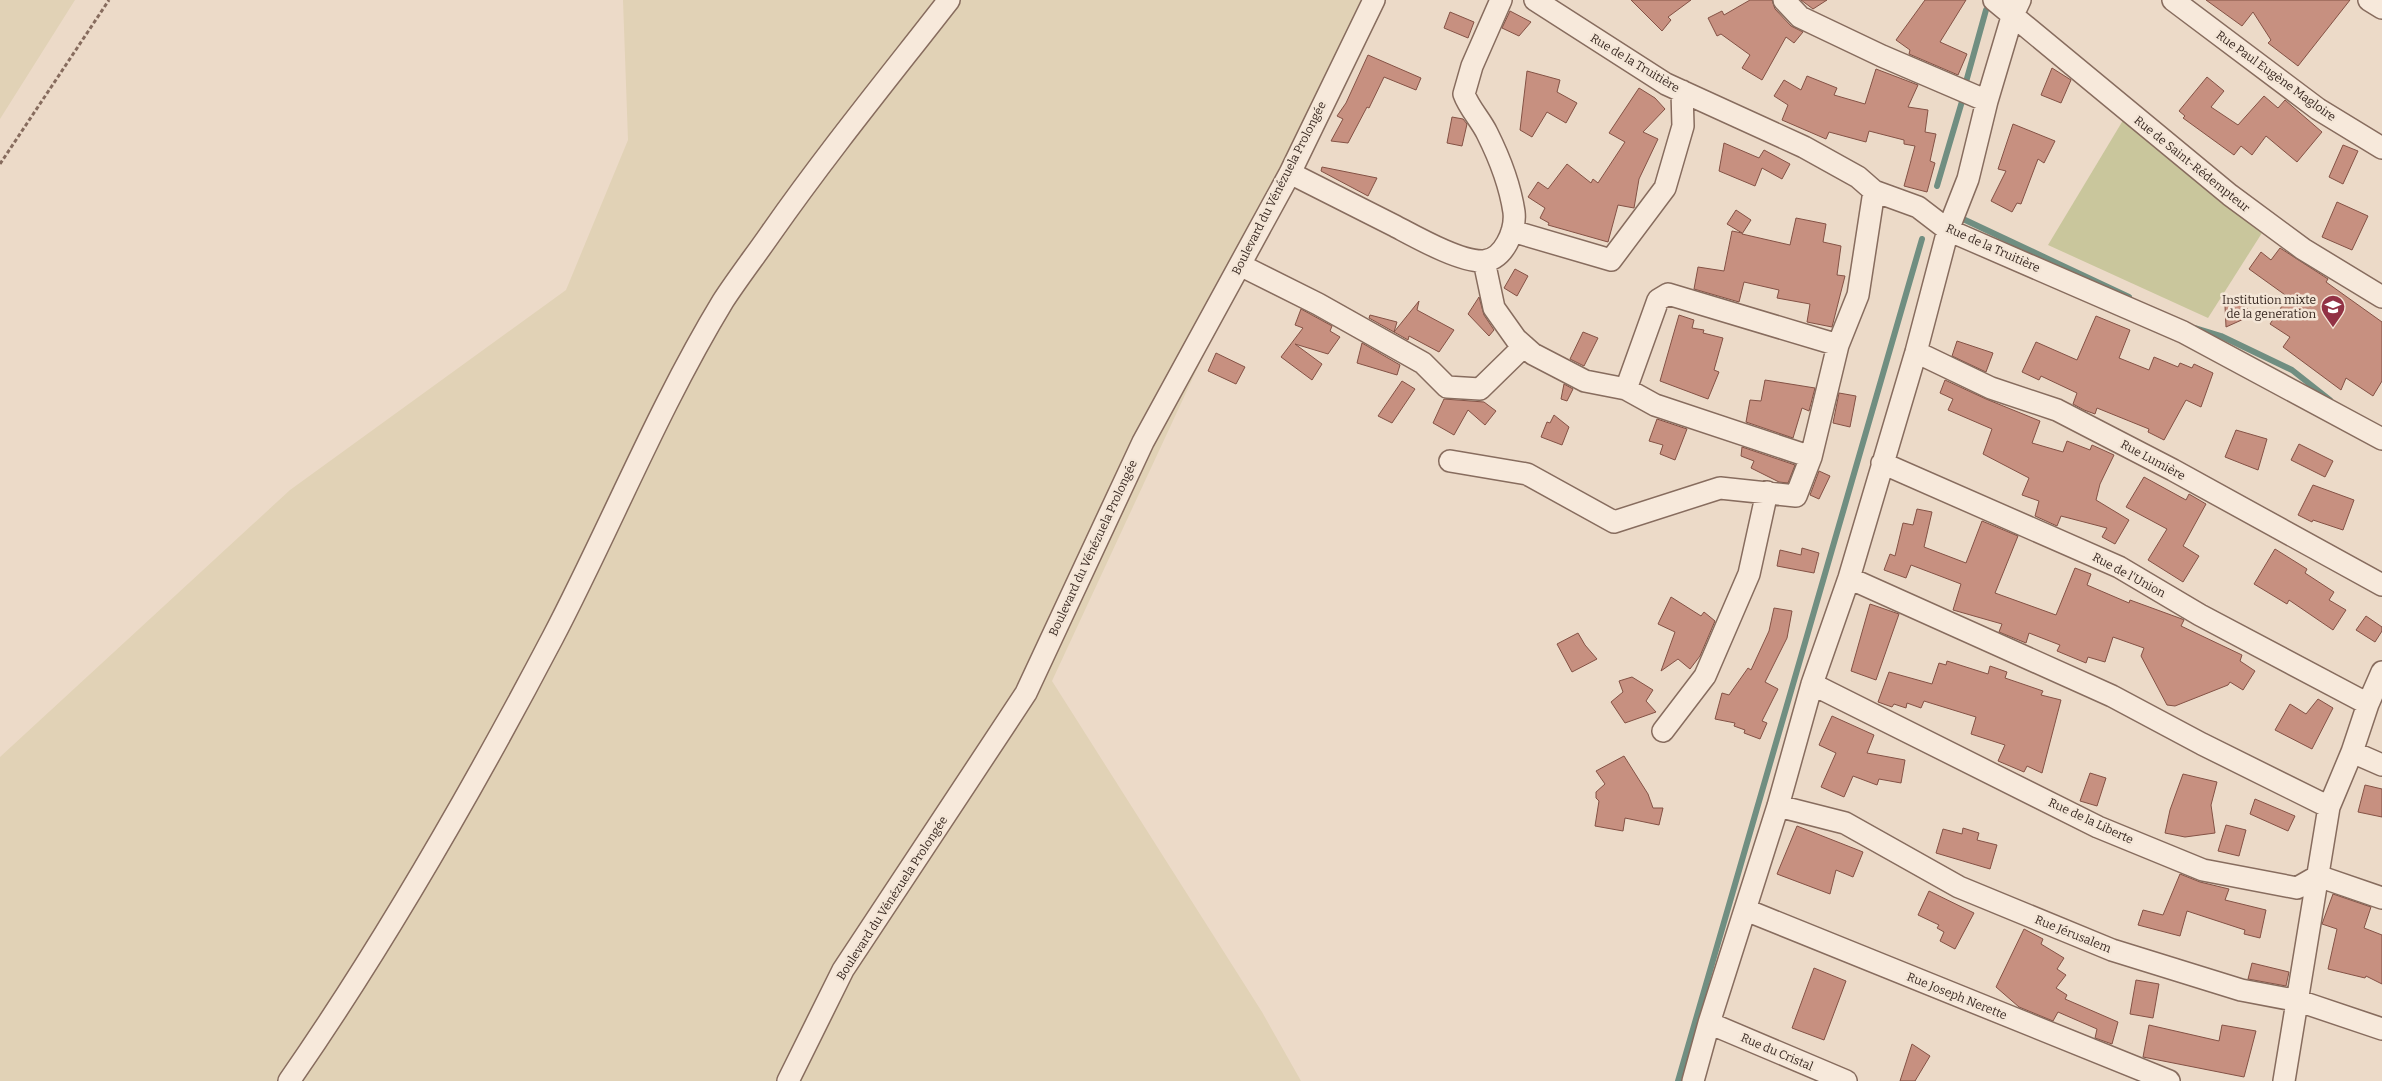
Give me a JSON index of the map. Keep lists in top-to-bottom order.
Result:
{
  "streets": {
    "street": [
      "Rue de la Truitière",
      "Rue Paul Eugène Magloire",
      "Rue de Saint-Rédempteur",
      "Boulevard du Vénézuela Prolongée",
      "Rue Lumière",
      "Rue de l'Union",
      "Rue de la Liberte",
      "Rue Jérusalem",
      "Rue Joseph Nerette",
      "Rue du Cristal"
    ]
  },
  "places": {
    "school or university": ["Institution mixte de la generation"]
  }
}
